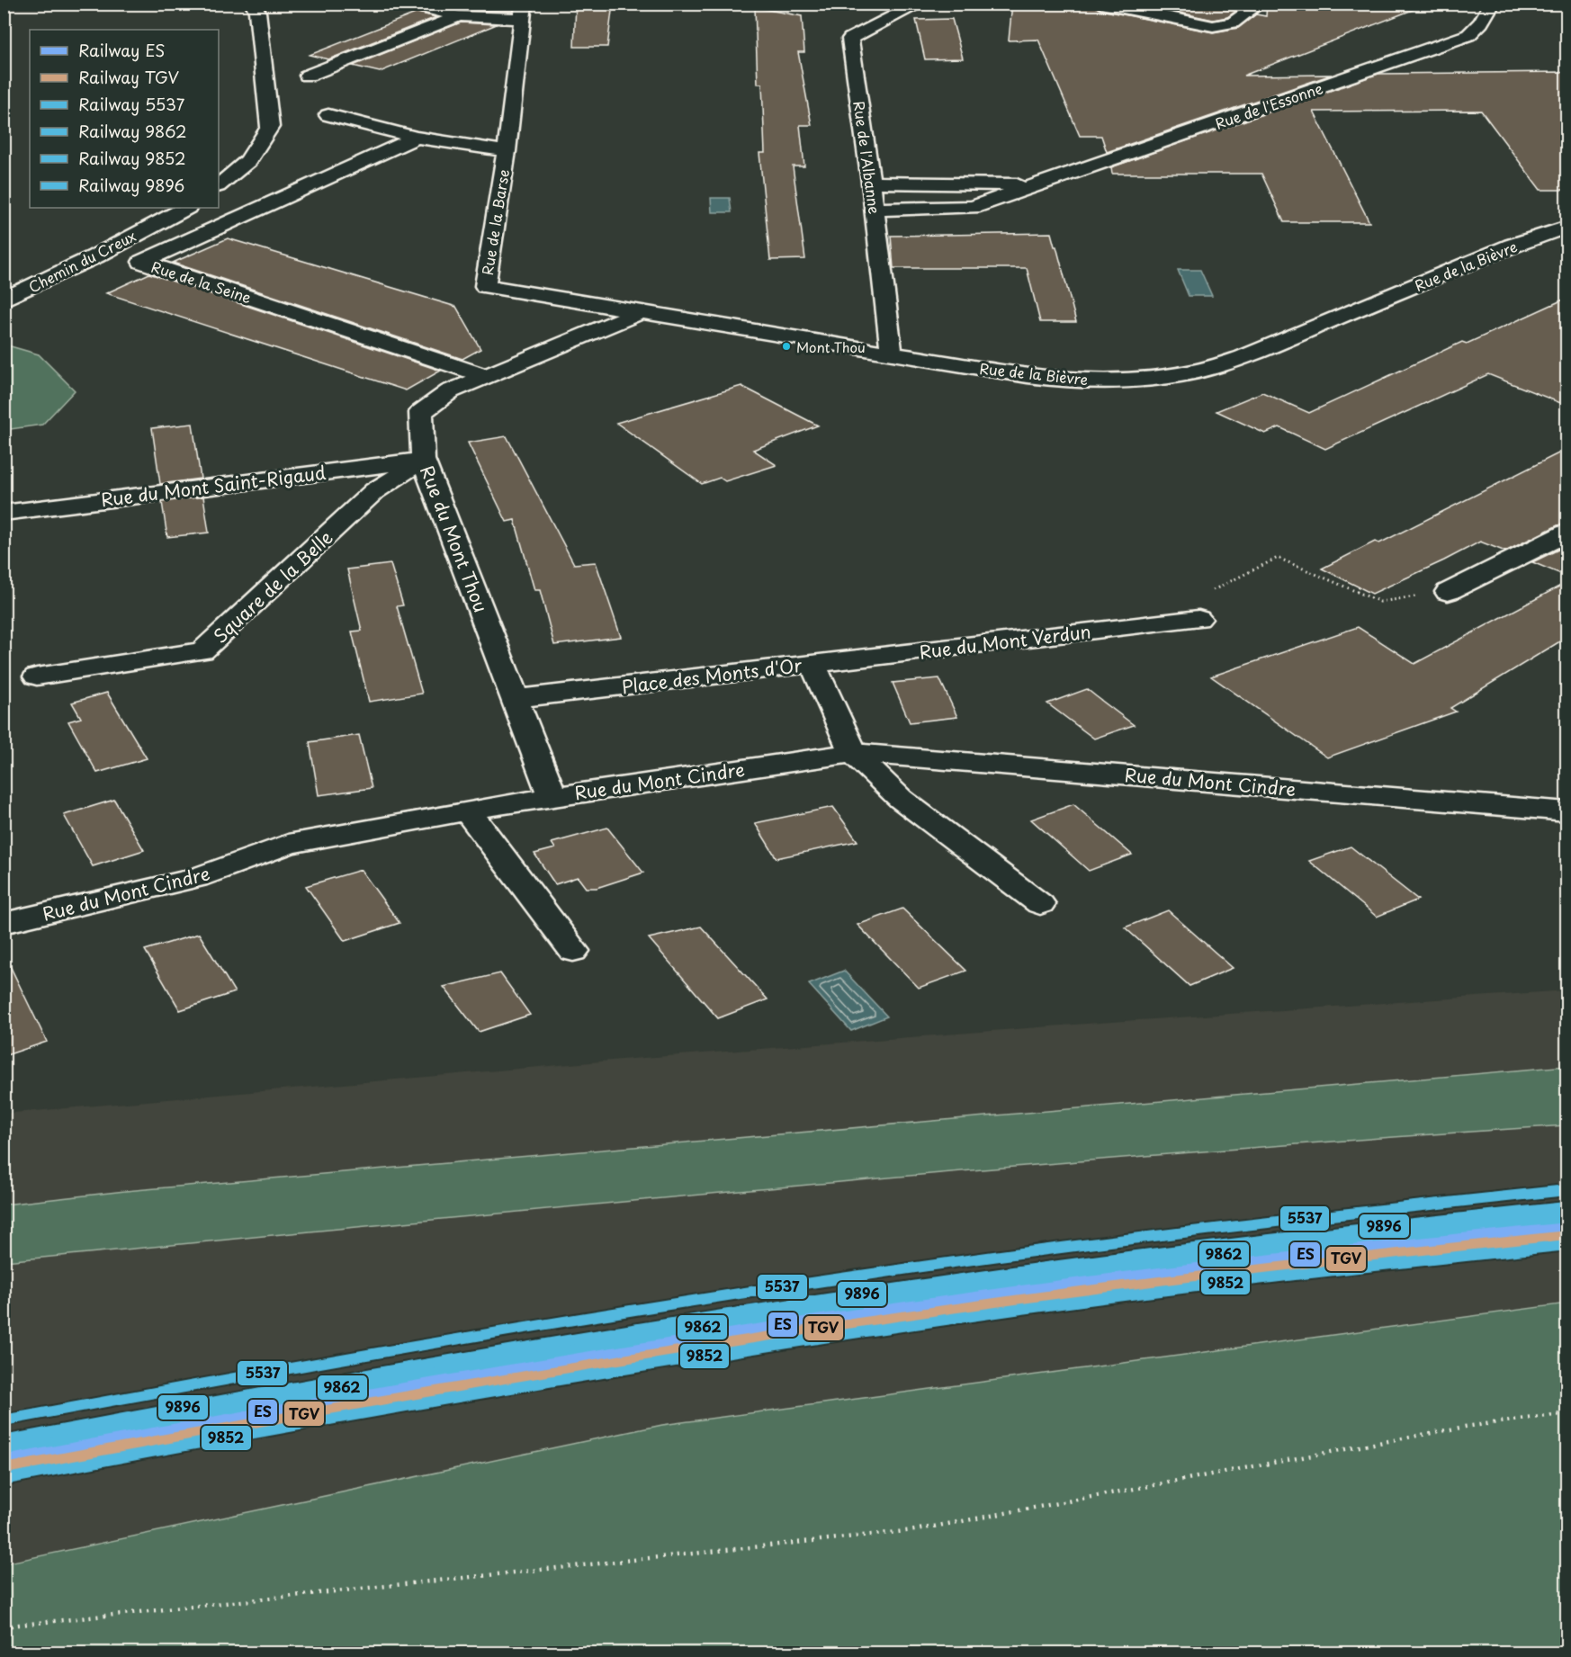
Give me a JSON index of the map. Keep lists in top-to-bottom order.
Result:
{
  "streets": {
    "street": [
      "Rue de l'Essonne",
      "Rue de l'Albanne",
      "Rue de la Barse",
      "Chemin du Creux",
      "Rue de la Bièvre",
      "Rue de la Seine",
      "Rue du Mont Saint-Rigaud",
      "Rue du Mont Thou",
      "Square de la Belle",
      "Rue du Mont Verdun",
      "Place des Monts d'Or",
      "Rue du Mont Cindre"
    ]
  },
  "crossings": [
    ["Rue de l'Essonne", "Rue de l'Albanne"],
    ["Rue de l'Albanne", "Rue de la Bièvre"],
    ["Rue de la Barse", "Rue de la Bièvre"],
    ["Rue de la Barse", "Rue du Mont Thou"],
    ["Rue de la Bièvre", "Rue du Mont Thou"],
    ["Rue de la Seine", "Rue du Mont Thou"],
    ["Rue du Mont Saint-Rigaud", "Rue du Mont Thou"],
    ["Rue du Mont Saint-Rigaud", "Square de la Belle"],
    ["Rue du Mont Thou", "Square de la Belle"],
    ["Rue du Mont Thou", "Place des Monts d'Or"],
    ["Rue du Mont Thou", "Rue du Mont Cindre"],
    ["Rue du Mont Verdun", "Place des Monts d'Or"],
    ["Place des Monts d'Or", "Rue du Mont Cindre"]
  ],
  "places": ["Mont Thou"],
  "lines": [
    "rail line 5537",
    "rail line 9896",
    "rail line 9862",
    "rail line ES",
    "rail line TGV",
    "rail line 9852"
  ],
  "legend": [
    "Railway ES",
    "Railway TGV",
    "Railway 5537",
    "Railway 9862",
    "Railway 9852",
    "Railway 9896"
  ]
}
